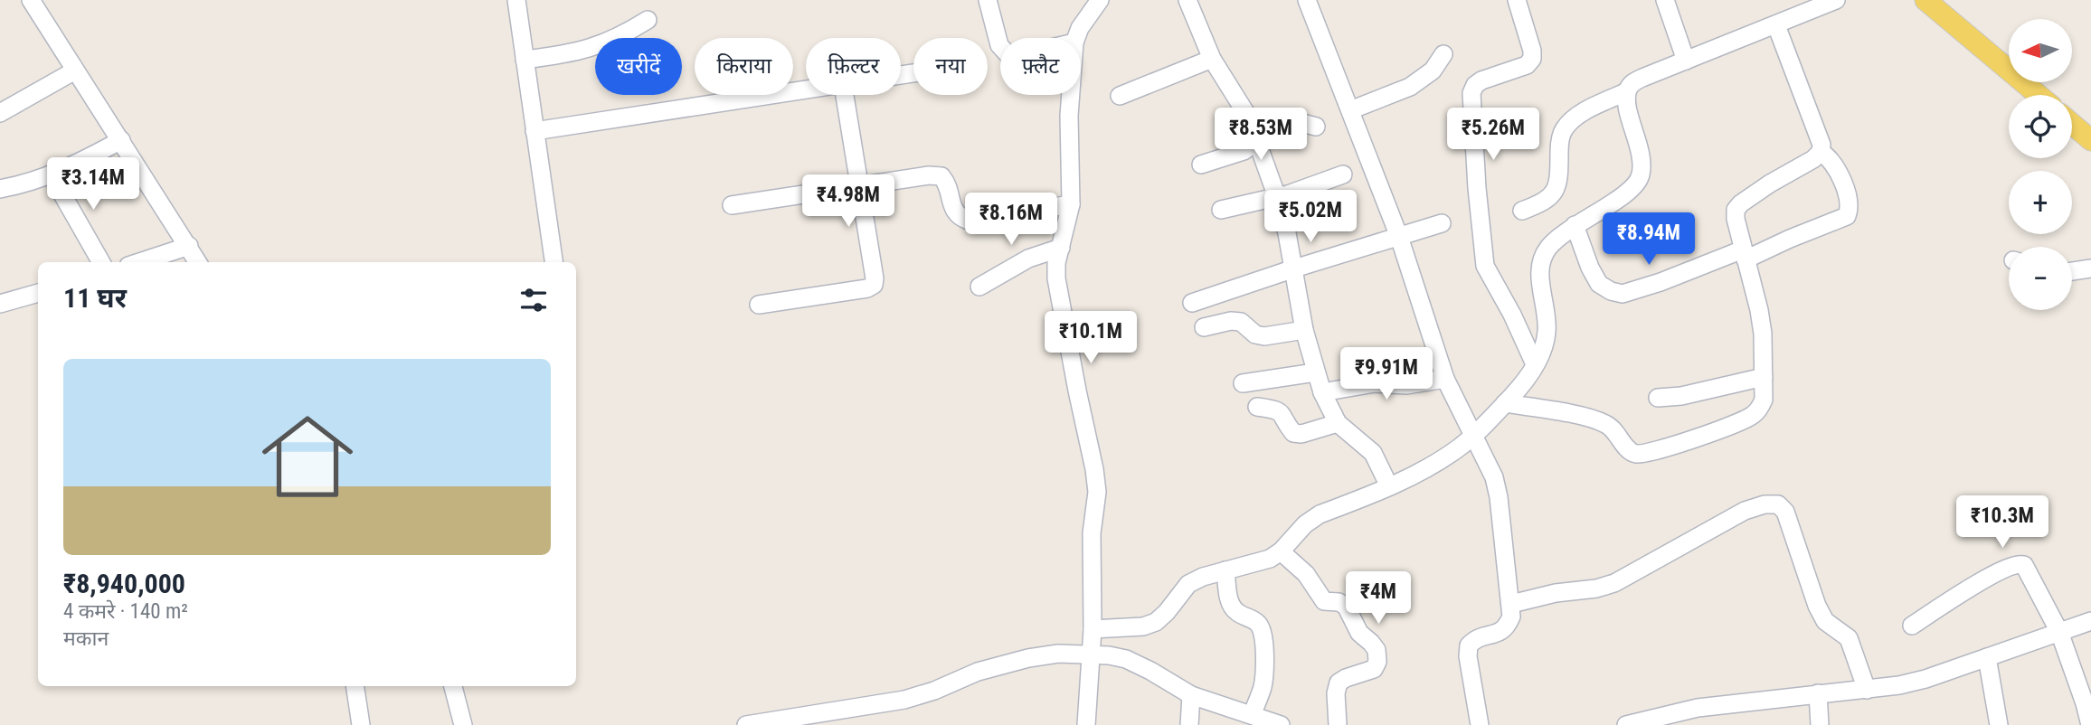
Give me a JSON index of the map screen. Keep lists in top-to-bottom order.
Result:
{
  "north": "left",
  "page": {
    "map_buttons": ["+", "−"],
    "chip": [
      "खरीदें",
      "किराया",
      "फ़िल्टर",
      "नया",
      "फ़्लैट"
    ],
    "price": [
      "₹8.53M",
      "₹5.26M",
      "₹3.14M",
      "₹4.98M",
      "₹5.02M",
      "₹8.16M",
      "₹8.94M",
      "₹10.1M",
      "₹9.91M",
      "₹10.3M",
      "₹4M"
    ],
    "heading": "11 घर",
    "list": [
      {
        "name": "₹8,940,000",
        "note": "4 कमरे · 140 m² · मकान"
      }
    ]
  }
}
